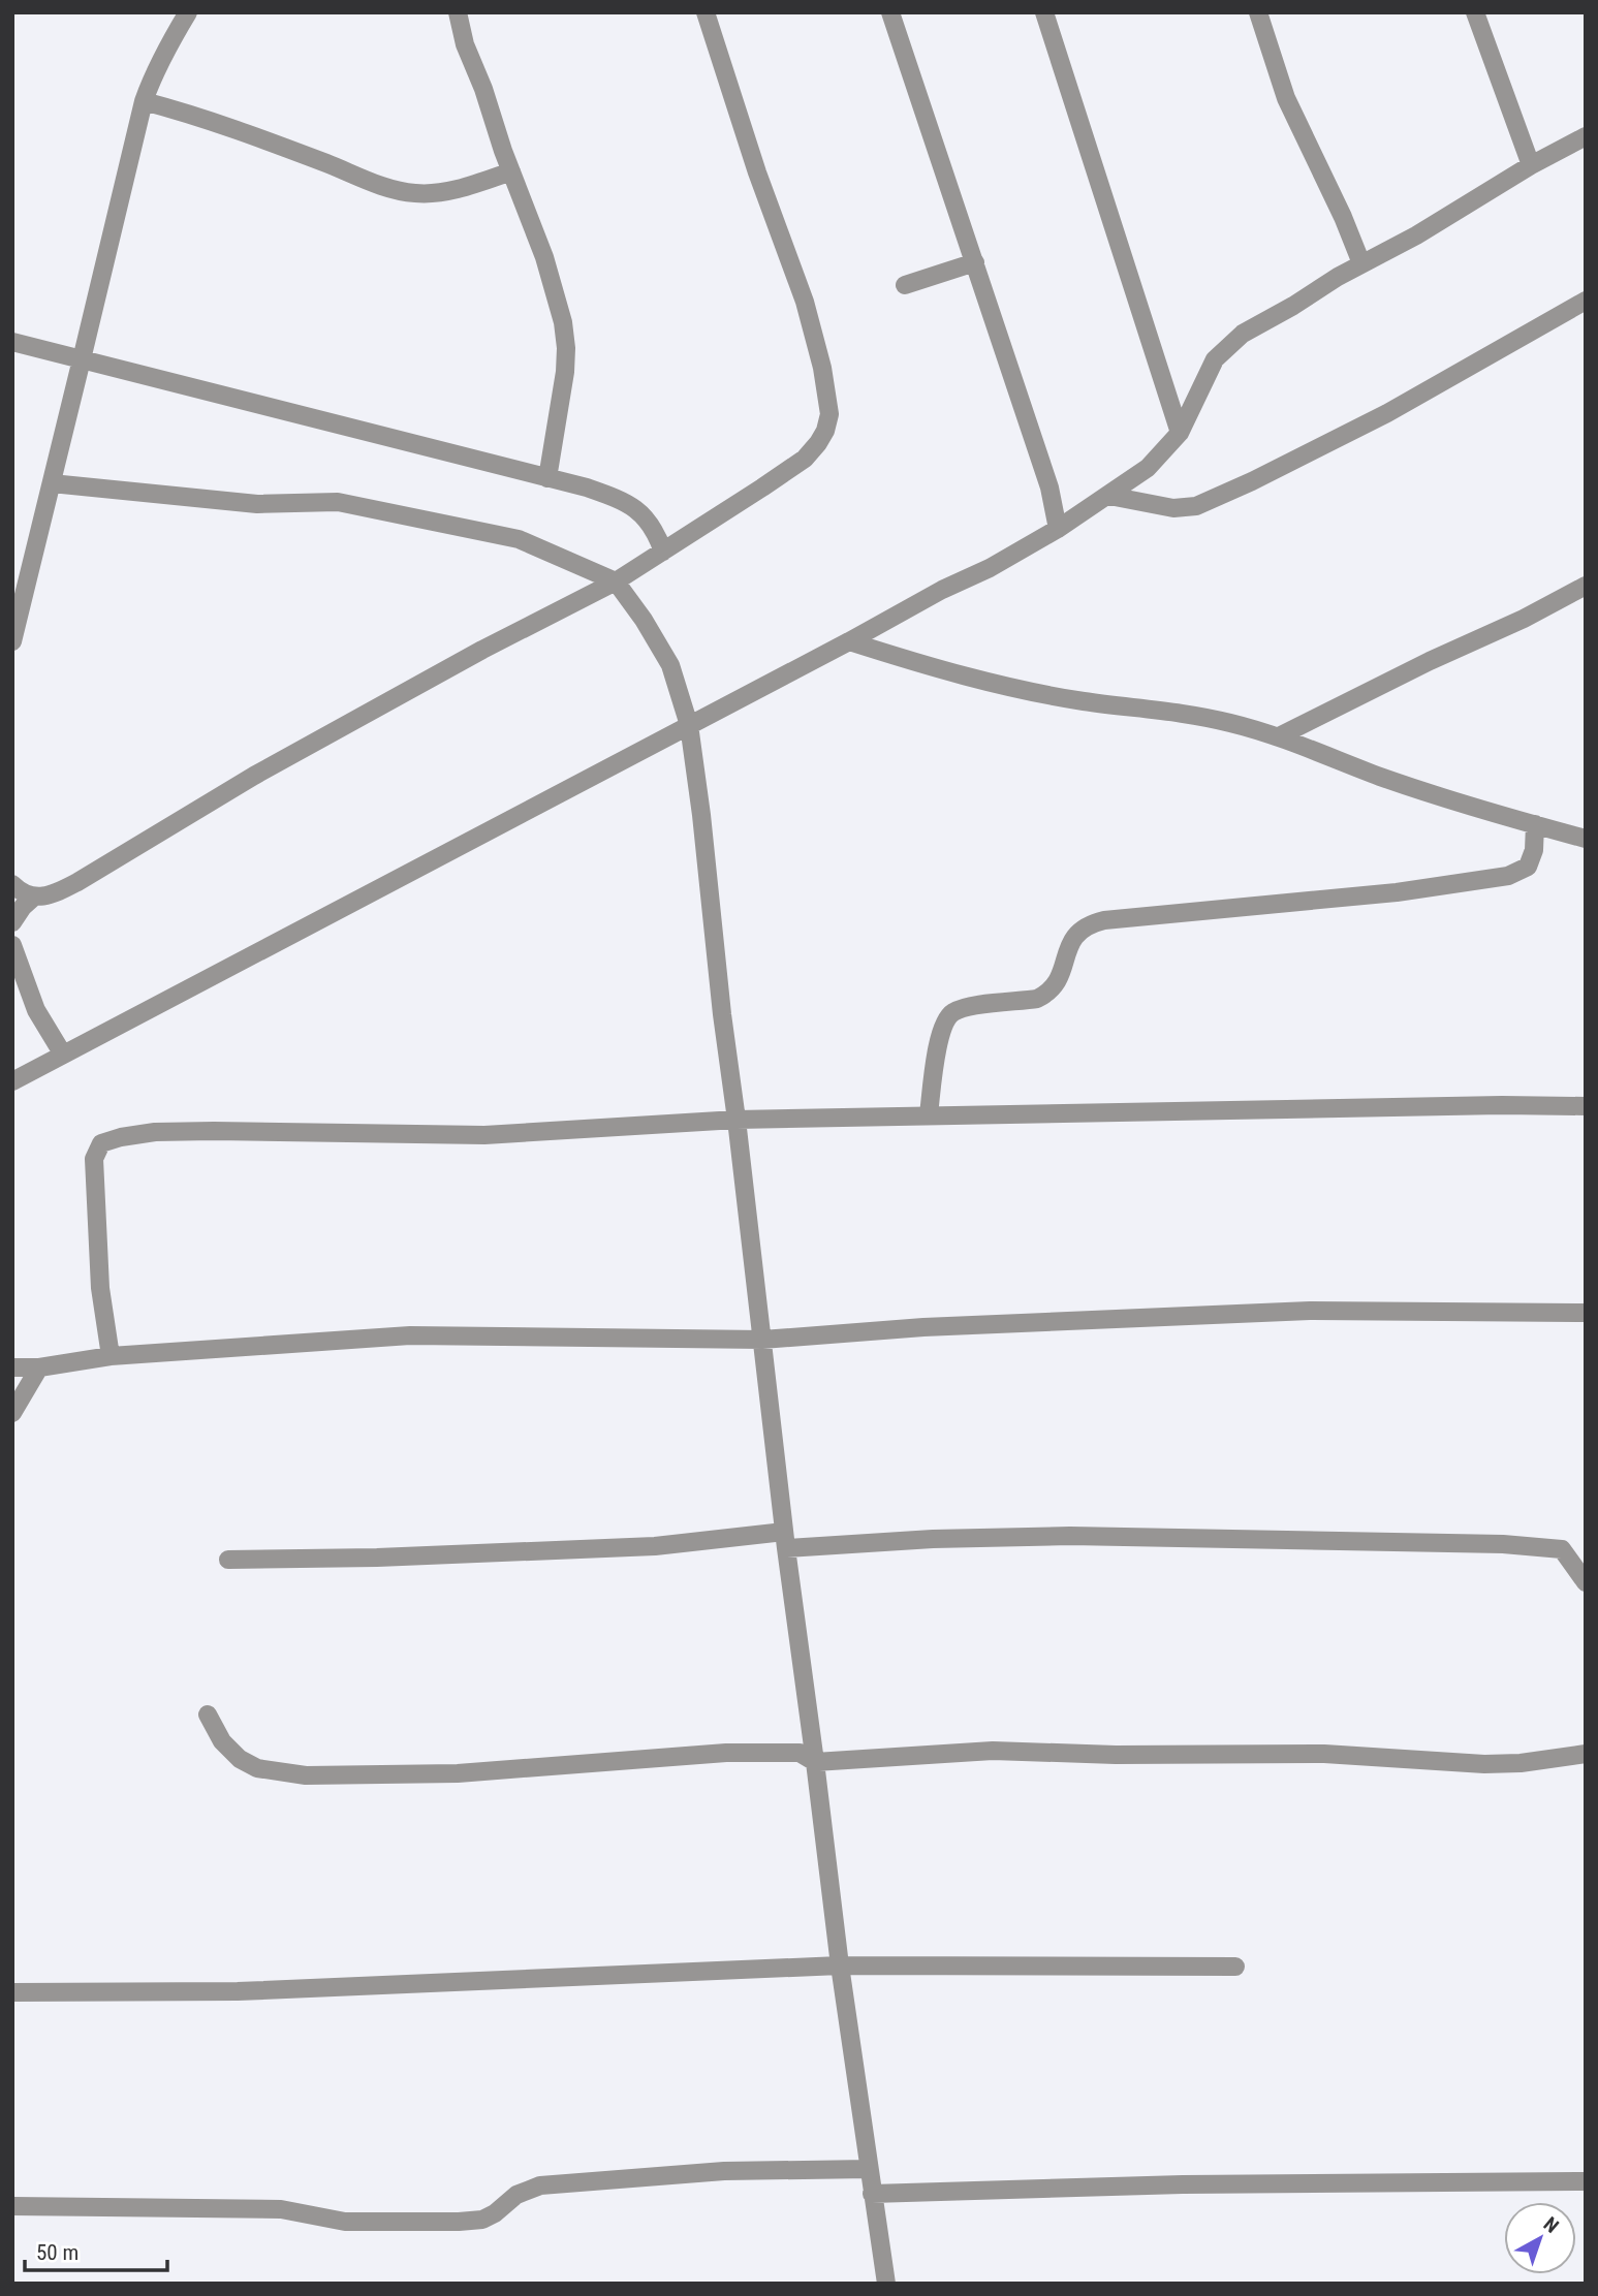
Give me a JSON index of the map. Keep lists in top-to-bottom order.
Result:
{
  "scale_bar": "50 m",
  "north": "top right"
}
